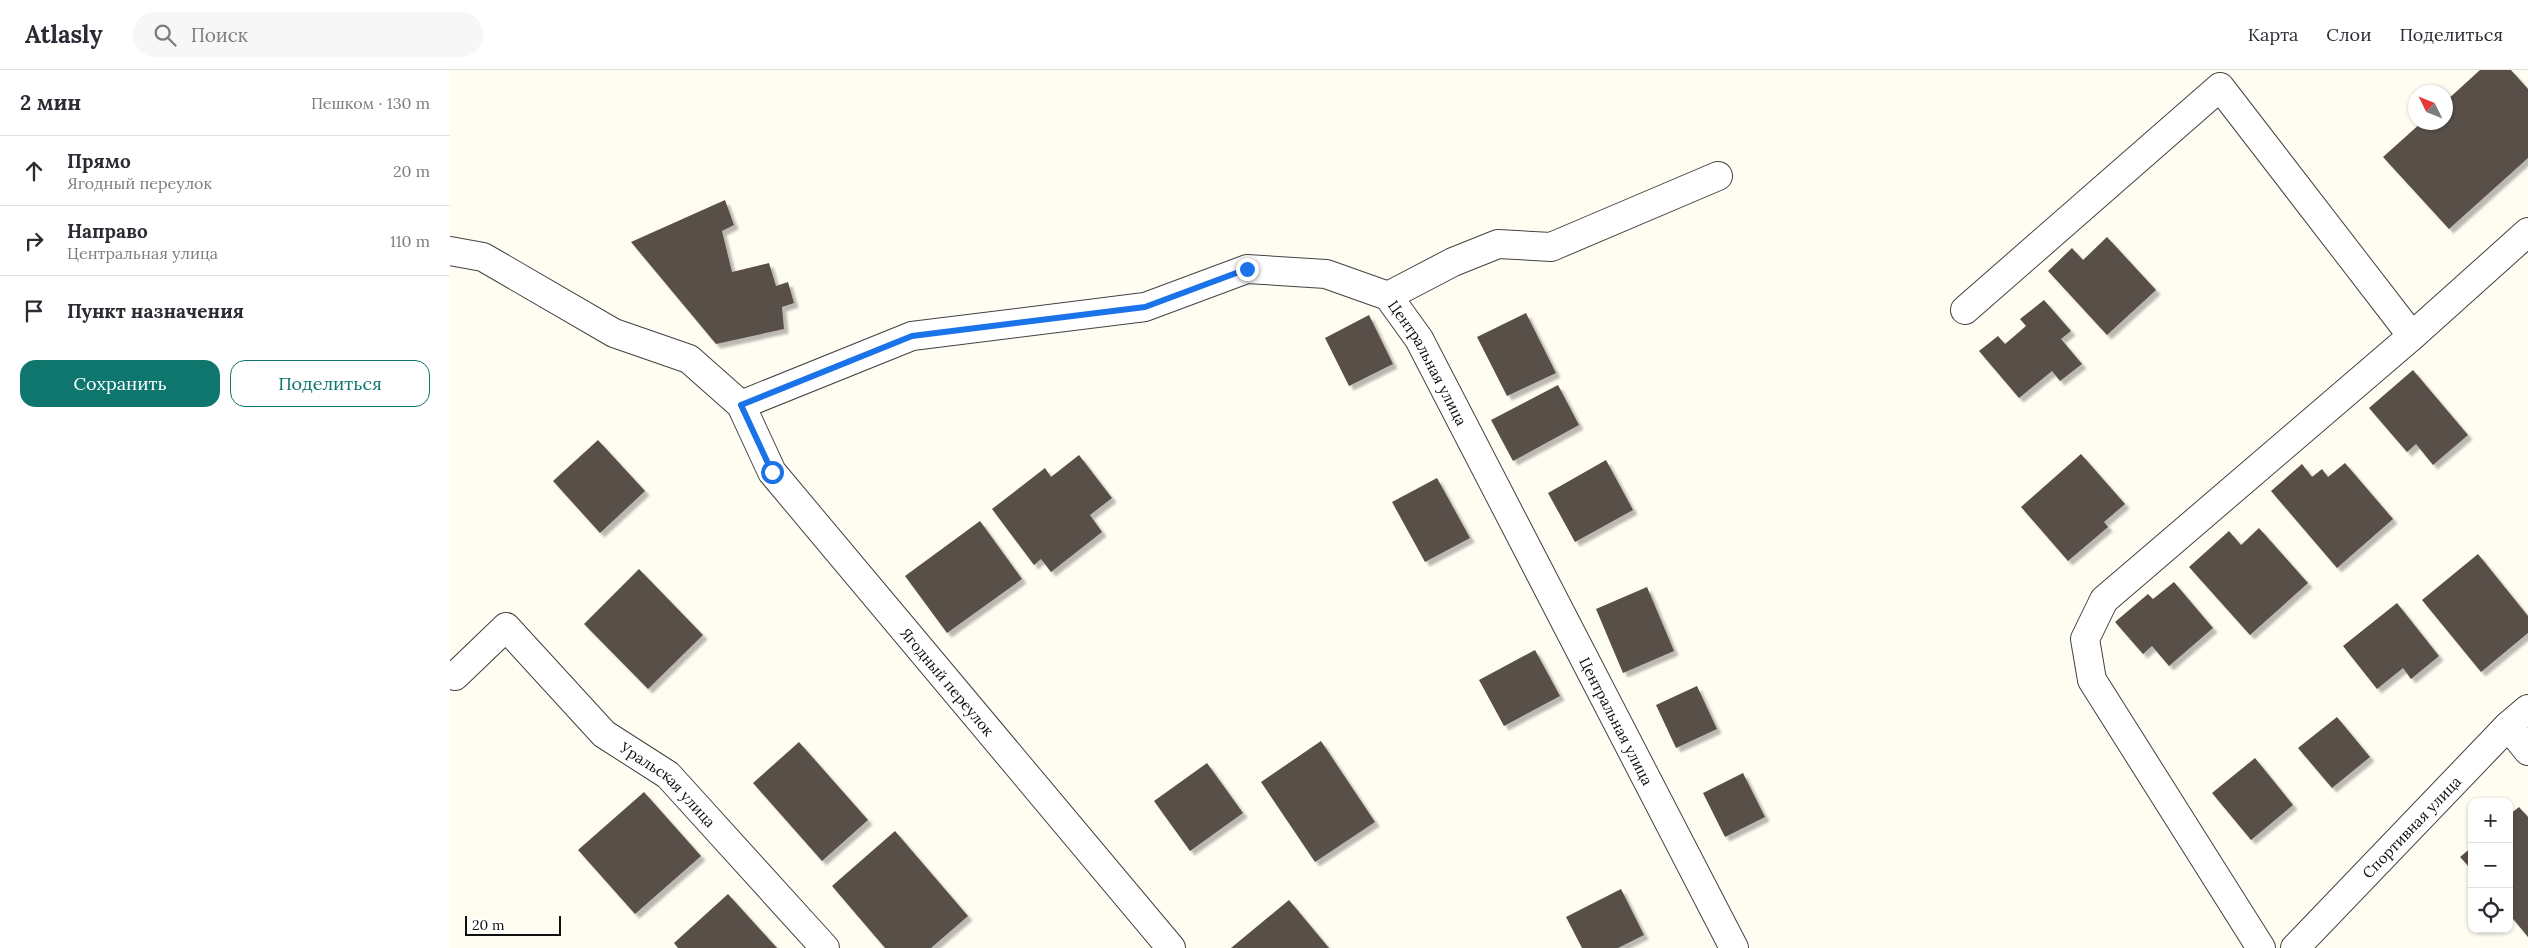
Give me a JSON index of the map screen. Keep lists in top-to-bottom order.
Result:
{
  "streets": {
    "street": [
      "Центральная улица",
      "Ягодный переулок",
      "Уральская улица",
      "Спортивная улица"
    ]
  },
  "crossings": [
    ["Центральная улица", "Ягодный переулок"]
  ],
  "scale_bar": "20 m",
  "north": "top left",
  "page": {
    "header": "Atlasly",
    "search": "Поиск",
    "nav": ["Карта", "Слои", "Поделиться"],
    "heading": ["2 мин", "Пешком · 130 m"],
    "list": [
      ["Прямо", "Ягодный переулок", "20 m"],
      ["Направо", "Центральная улица", "110 m"],
      "Пункт назначения"
    ],
    "buttons": ["Сохранить", "Поделиться"],
    "map_buttons": ["+", "−"],
    "scale": "20 m"
  }
}
